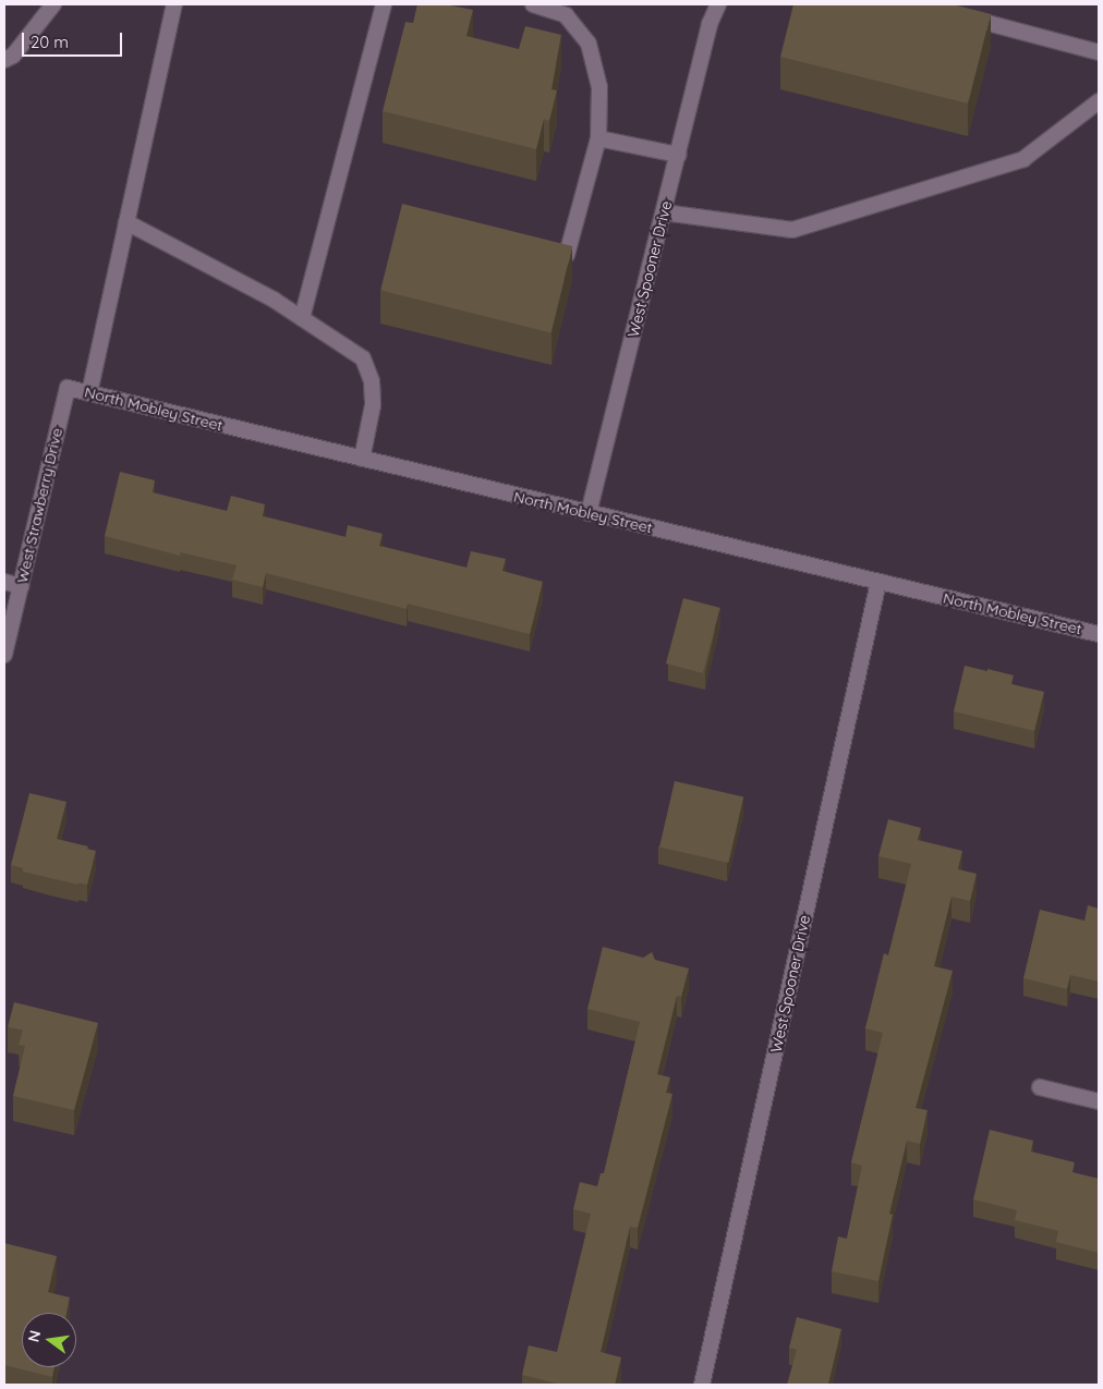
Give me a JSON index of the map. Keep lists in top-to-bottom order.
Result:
{
  "streets": {
    "street": ["West Spooner Drive", "North Mobley Street", "West Strawberry Drive"]
  },
  "crossings": [
    ["West Spooner Drive", "North Mobley Street"],
    ["North Mobley Street", "West Strawberry Drive"]
  ],
  "scale_bar": "20 m",
  "north": "left"
}
